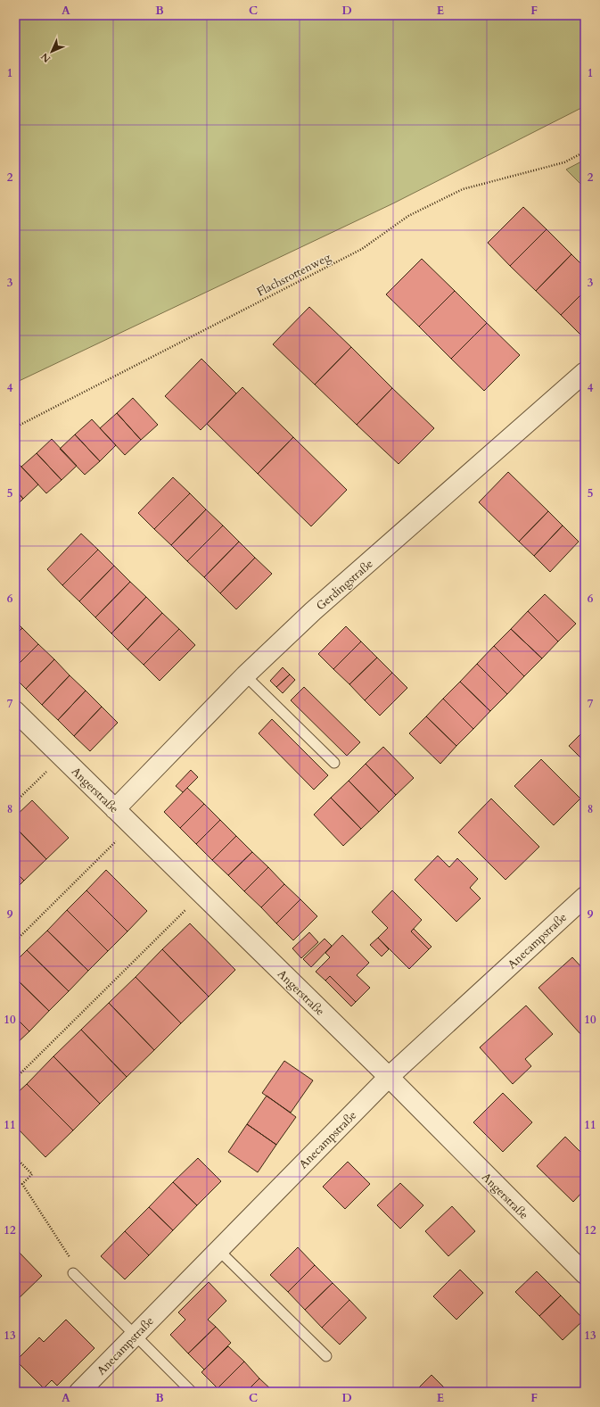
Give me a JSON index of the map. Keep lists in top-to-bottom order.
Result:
{
  "streets": {
    "street": ["Gerdingstraße", "Angerstraße", "Anecampstraße"],
    "path": ["Flachsrottenweg"]
  },
  "crossings": [
    ["Gerdingstraße", "Angerstraße"],
    ["Angerstraße", "Anecampstraße"]
  ],
  "north": "bottom left",
  "grid": {
    "columns": [
      "A",
      "B",
      "C",
      "D",
      "E",
      "F"
    ],
    "rows": [
      "1",
      "2",
      "3",
      "4",
      "5",
      "6",
      "7",
      "8",
      "9",
      "10",
      "11",
      "12",
      "13"
    ]
  }
}
